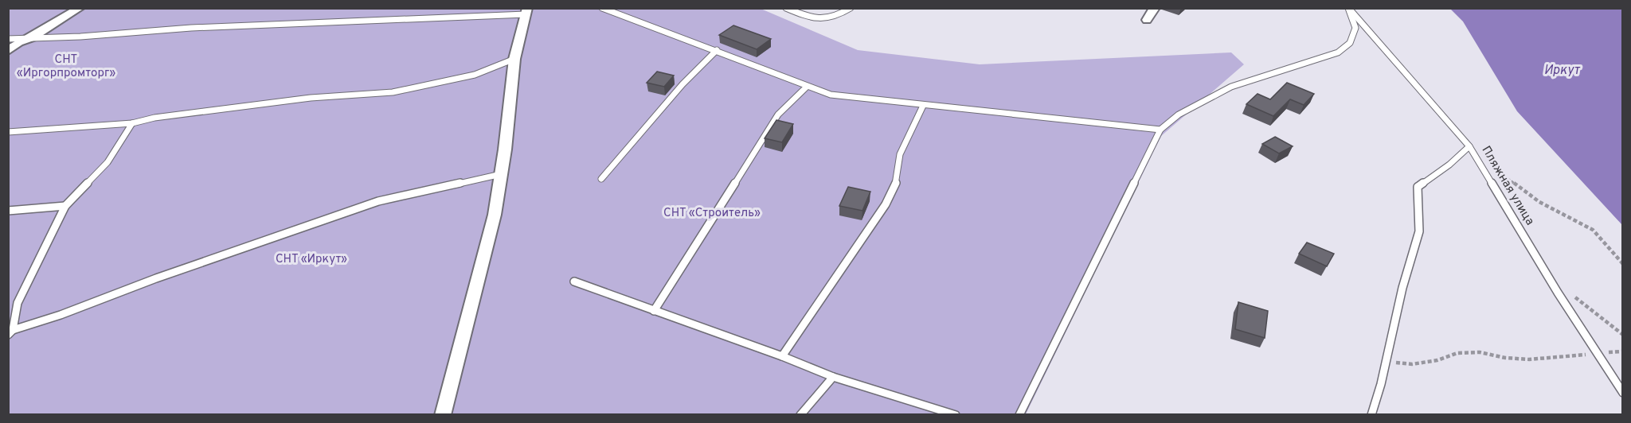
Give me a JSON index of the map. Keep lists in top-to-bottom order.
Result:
{
  "streets": {
    "lane": ["Пляжная улица"]
  },
  "water": ["Иркут"],
  "parks": ["СНТ «Иргорпромторг»", "СНТ «Строитель»", "СНТ «Иркут»"]
}
